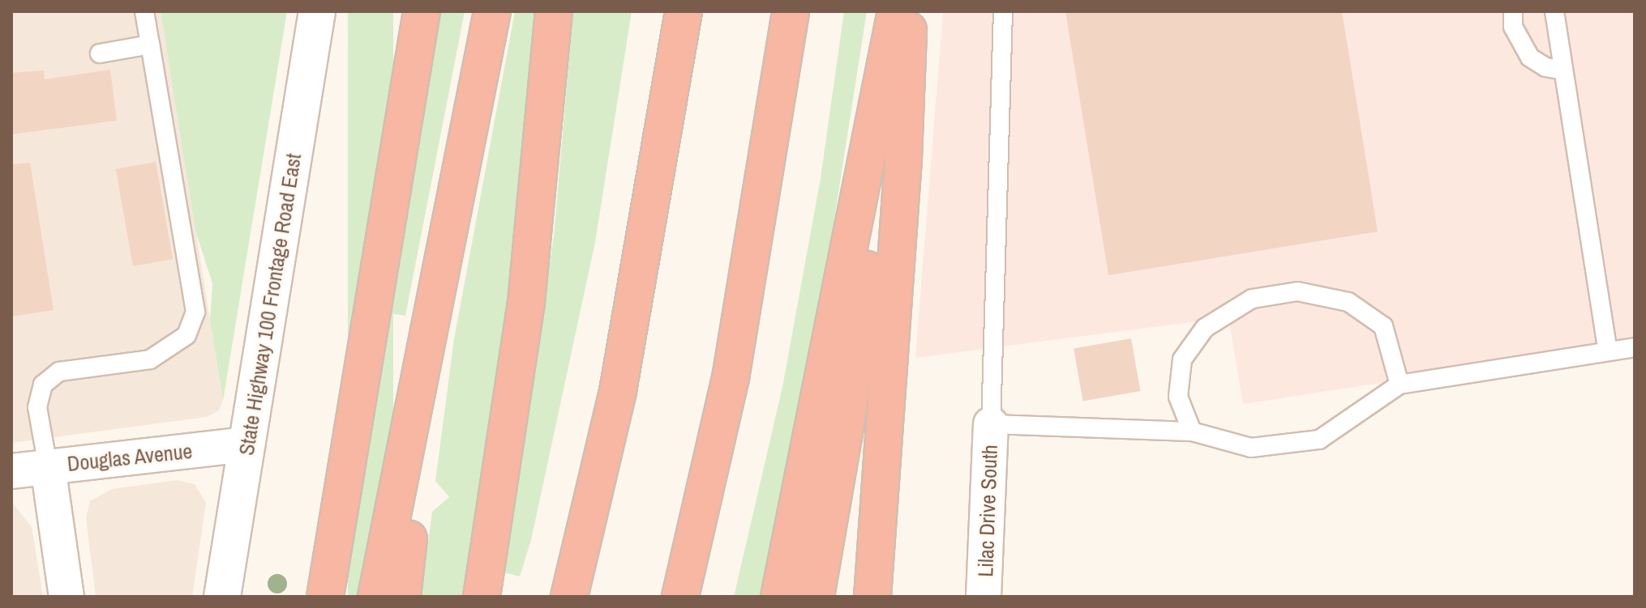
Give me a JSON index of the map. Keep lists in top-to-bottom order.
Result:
{
  "streets": {
    "street": ["State Highway 100 Frontage Road East", "Douglas Avenue", "Lilac Drive South"]
  },
  "crossings": [
    ["State Highway 100 Frontage Road East", "Douglas Avenue"]
  ]
}
